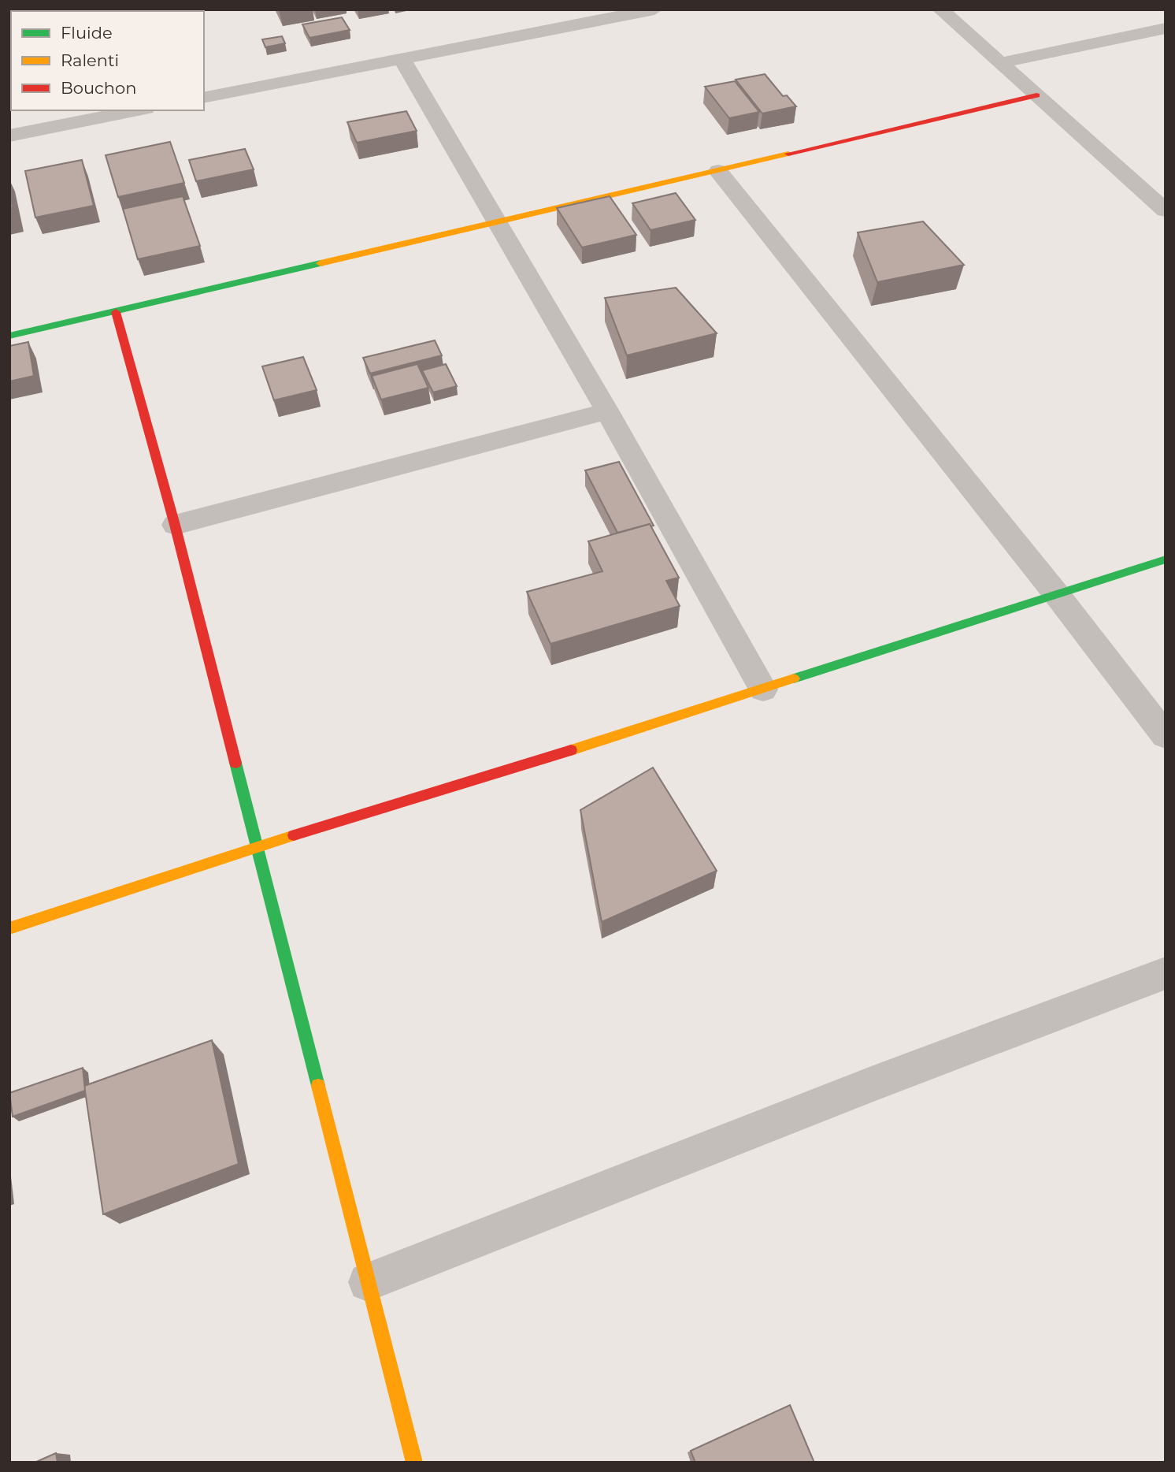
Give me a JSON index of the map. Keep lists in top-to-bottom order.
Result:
{
  "legend": ["Fluide", "Ralenti", "Bouchon"]
}
